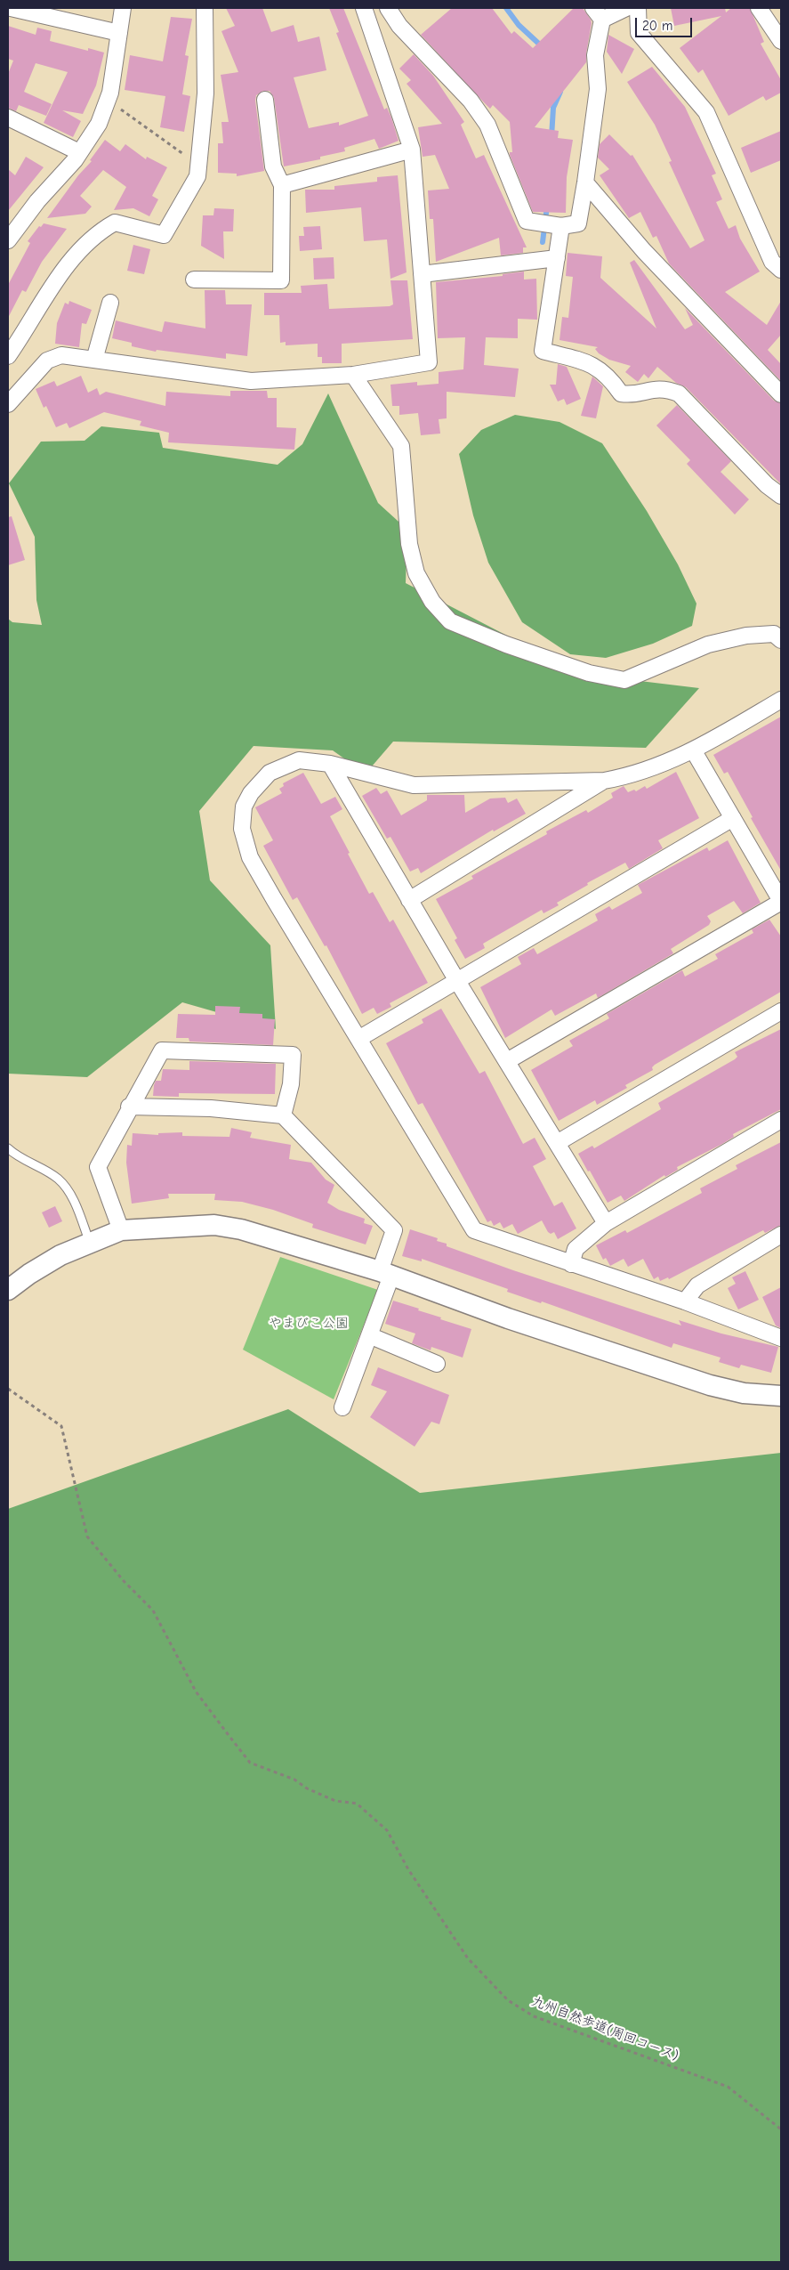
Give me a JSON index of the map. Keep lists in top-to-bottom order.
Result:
{
  "streets": {
    "path": ["九州自然歩道(周回コース)"]
  },
  "parks": ["やまびこ公園"],
  "scale_bar": "20 m"
}
